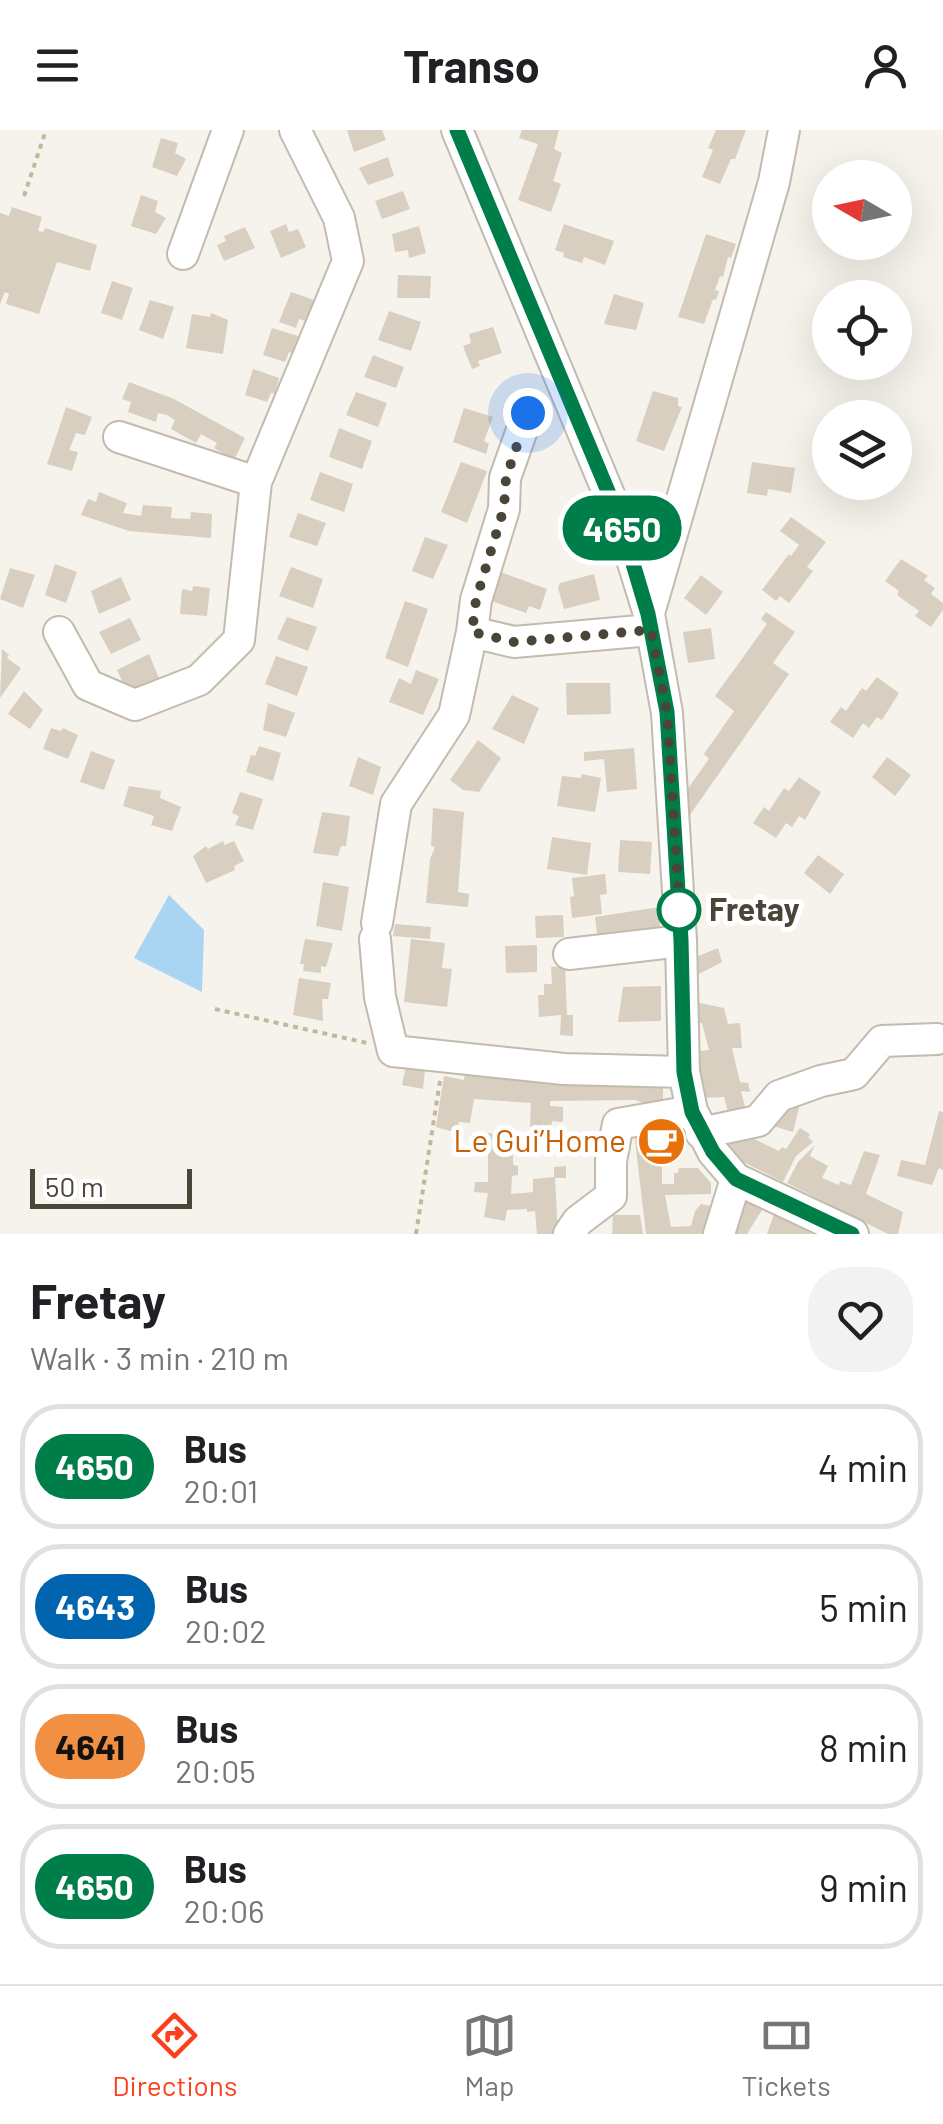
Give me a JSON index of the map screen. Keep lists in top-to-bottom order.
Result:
{
  "places": {
    "other": ["Fretay"],
    "cafe": ["Le Gui’Home"]
  },
  "lines": ["bus line 4650"],
  "scale_bar": "50 m",
  "north": "left",
  "page": {
    "header": "Transo",
    "on_map": "4650",
    "scale": "50 m",
    "heading": ["Fretay", "Walk · 3 min · 210 m"],
    "list": [
      {
        "mark": "4650",
        "name": "Bus",
        "note": "20:01",
        "value": "4 min"
      },
      {
        "mark": "4643",
        "name": "Bus",
        "note": "20:02",
        "value": "5 min"
      },
      {
        "mark": "4641",
        "name": "Bus",
        "note": "20:05",
        "value": "8 min"
      },
      {
        "mark": "4650",
        "name": "Bus",
        "note": "20:06",
        "value": "9 min"
      }
    ],
    "tabs": ["Directions", "Map", "Tickets"]
  }
}
